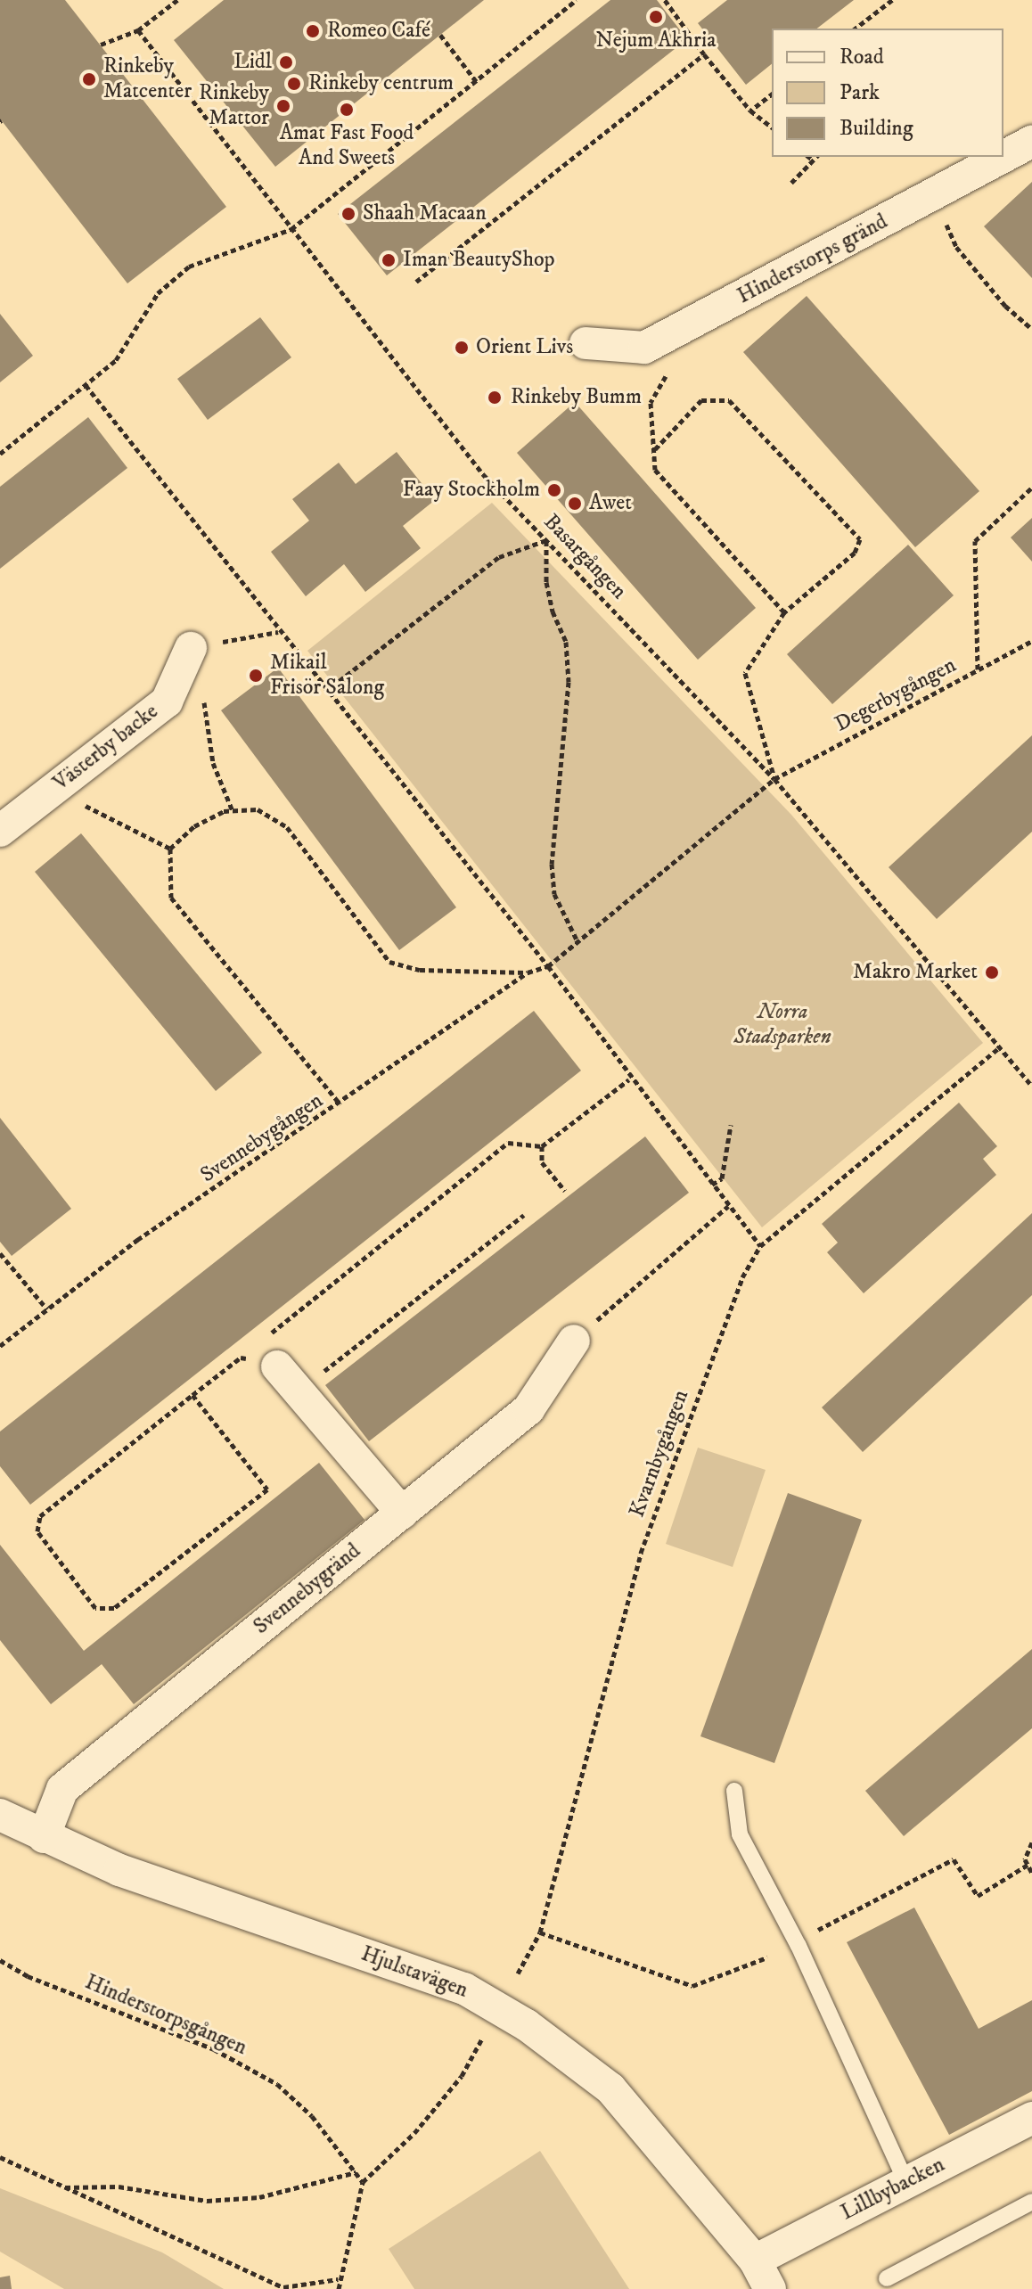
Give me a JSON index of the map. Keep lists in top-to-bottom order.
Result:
{
  "streets": {
    "street": [
      "Hinderstorps gränd",
      "Västerby backe",
      "Svennebygränd",
      "Hjulstavägen",
      "Lillbybacken"
    ],
    "path": [
      "Basargången",
      "Degerbygången",
      "Svennebygången",
      "Kvarnbygången",
      "Hinderstorpsgången"
    ]
  },
  "crossings": [
    ["Basargången", "Degerbygången"],
    ["Basargången", "Kvarnbygången"],
    ["Degerbygången", "Svennebygången"],
    ["Svennebygränd", "Hjulstavägen"],
    ["Hjulstavägen", "Lillbybacken"]
  ],
  "parks": ["Norra Stadsparken"],
  "places": [
    "Nejum Akhria",
    "Romeo Café",
    "Lidl",
    "Rinkeby Matcenter",
    "Rinkeby centrum",
    "Rinkeby Mattor",
    "Amat Fast Food And Sweets",
    "Shaah Macaan",
    "Iman BeautyShop",
    "Orient Livs",
    "Rinkeby Bumm",
    "Faay Stockholm",
    "Awet",
    "Mikail Frisör Salong",
    "Makro Market"
  ],
  "legend": ["Road", "Park", "Building"]
}
